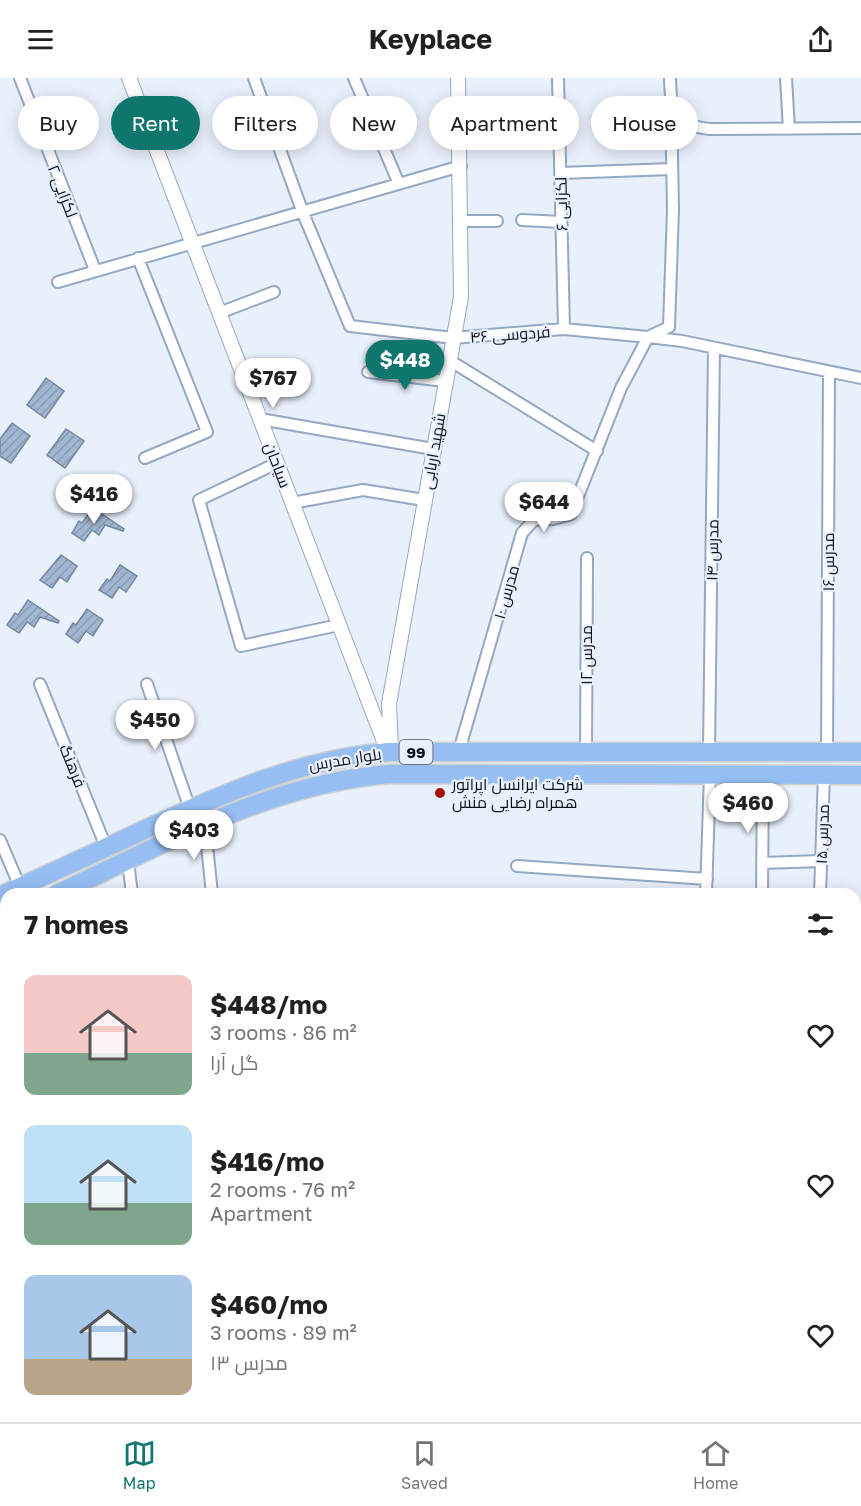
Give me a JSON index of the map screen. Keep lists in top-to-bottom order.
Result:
{
  "streets": {
    "main road": ["99", "بلوار مدرس"],
    "street": [
      "لکزایی ۲",
      "لکزایی ۶",
      "فردوسی ۴۶",
      "شهید اربابی",
      "سیاحان",
      "مدرس ۱۴",
      "مدرس ۱۶",
      "مدرس ۱۰",
      "مدرس ۱۲",
      "فرهنگ",
      "مدرس ۱۵"
    ]
  },
  "crossings": [
    ["لکزایی ۶", "فردوسی ۴۶"],
    ["فردوسی ۴۶", "شهید اربابی"],
    ["فردوسی ۴۶", "مدرس ۱۴"],
    ["فردوسی ۴۶", "مدرس ۱۶"],
    ["فردوسی ۴۶", "مدرس ۱۰"],
    ["شهید اربابی", "سیاحان"],
    ["شهید اربابی", "بلوار مدرس"],
    ["سیاحان", "بلوار مدرس"],
    ["مدرس ۱۴", "بلوار مدرس"],
    ["مدرس ۱۶", "بلوار مدرس"],
    ["مدرس ۱۰", "بلوار مدرس"],
    ["مدرس ۱۲", "بلوار مدرس"],
    ["بلوار مدرس", "فرهنگ"],
    ["بلوار مدرس", "مدرس ۱۵"]
  ],
  "places": ["شرکت ایرانسل اپراتور همراه رضایی منش"],
  "page": {
    "header": "Keyplace",
    "chip": [
      "Buy",
      "Rent",
      "Filters",
      "New",
      "Apartment",
      "House"
    ],
    "price": [
      "$448",
      "$767",
      "$416",
      "$644",
      "$450",
      "$460",
      "$403"
    ],
    "heading": "7 homes",
    "list": [
      {
        "name": "$448/mo",
        "note": "3 rooms · 86 m² · گل آرا"
      },
      {
        "name": "$416/mo",
        "note": "2 rooms · 76 m² · Apartment"
      },
      {
        "name": "$460/mo",
        "note": "3 rooms · 89 m² · مدرس ۱۳"
      }
    ],
    "tabs": ["Map", "Saved", "Home"]
  }
}
